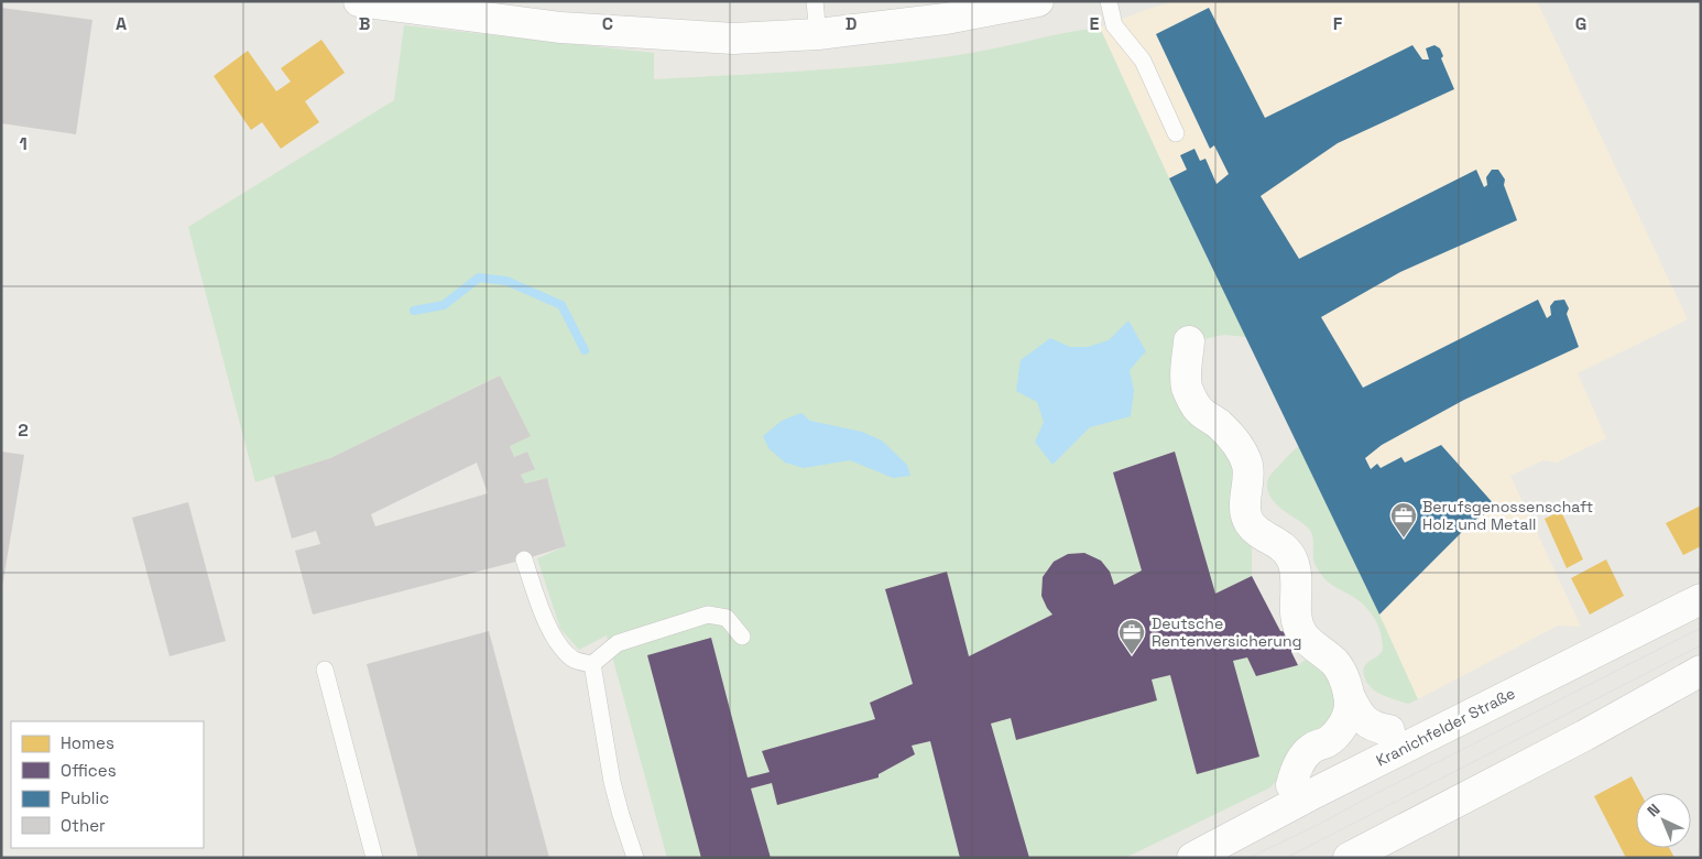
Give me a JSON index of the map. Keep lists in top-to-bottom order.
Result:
{
  "streets": {
    "street": ["Kranichfelder Straße"]
  },
  "places": {
    "office": ["Berufsgenossenschaft Holz und Metall", "Deutsche Rentenversicherung"]
  },
  "legend": [
    "Homes",
    "Offices",
    "Public",
    "Other"
  ],
  "north": "top left",
  "grid": {
    "columns": [
      "A",
      "B",
      "C",
      "D",
      "E",
      "F",
      "G"
    ],
    "rows": ["1", "2"]
  }
}
